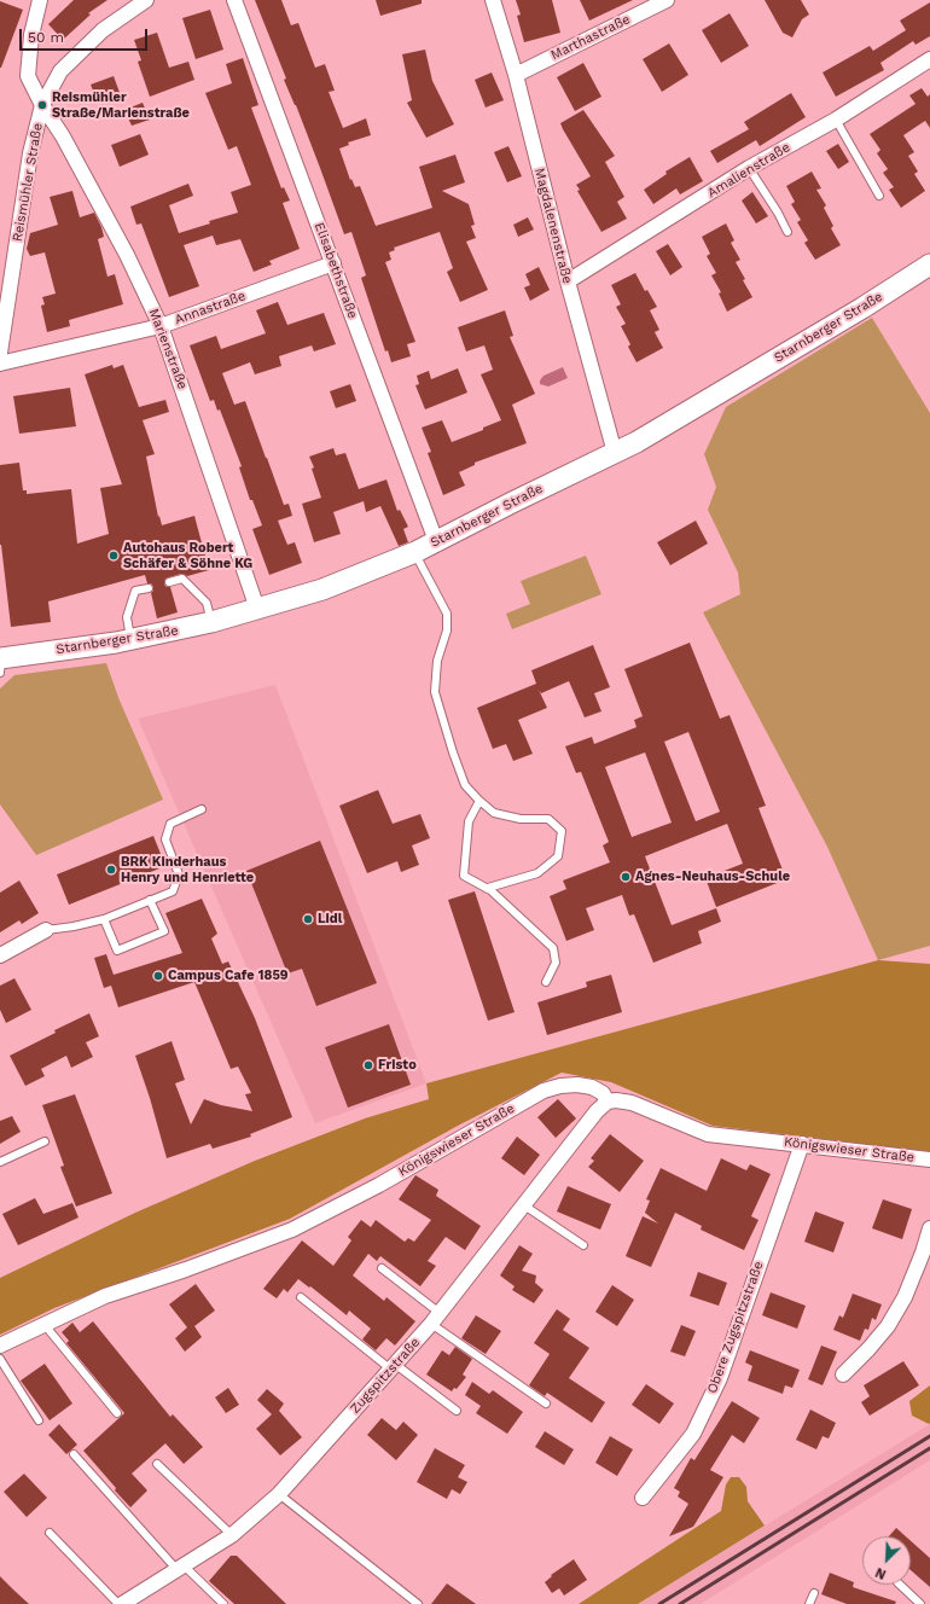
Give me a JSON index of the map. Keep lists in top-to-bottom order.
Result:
{
  "streets": {
    "main road": ["Starnberger Straße"],
    "street": [
      "Marthastraße",
      "Amalienstraße",
      "Reismühler Straße",
      "Magdalenenstraße",
      "Elisabethstraße",
      "Annastraße",
      "Marienstraße",
      "Königswieser Straße",
      "Obere Zugspitzstraße",
      "Zugspitzstraße"
    ]
  },
  "crossings": [
    ["Marthastraße", "Magdalenenstraße"],
    ["Amalienstraße", "Magdalenenstraße"],
    ["Reismühler Straße", "Marienstraße"],
    ["Magdalenenstraße", "Starnberger Straße"],
    ["Elisabethstraße", "Annastraße"],
    ["Elisabethstraße", "Starnberger Straße"],
    ["Annastraße", "Marienstraße"],
    ["Starnberger Straße", "Marienstraße"],
    ["Königswieser Straße", "Obere Zugspitzstraße"],
    ["Königswieser Straße", "Zugspitzstraße"]
  ],
  "places": [
    "Reismühler Straße/Marienstraße",
    "Autohaus Robert Schäfer & Söhne KG",
    "BRK Kinderhaus Henry und Henriette",
    "Agnes-Neuhaus-Schule",
    "Lidl",
    "Campus Cafe 1859",
    "Fristo"
  ],
  "scale_bar": "50 m",
  "north": "bottom left"
}
